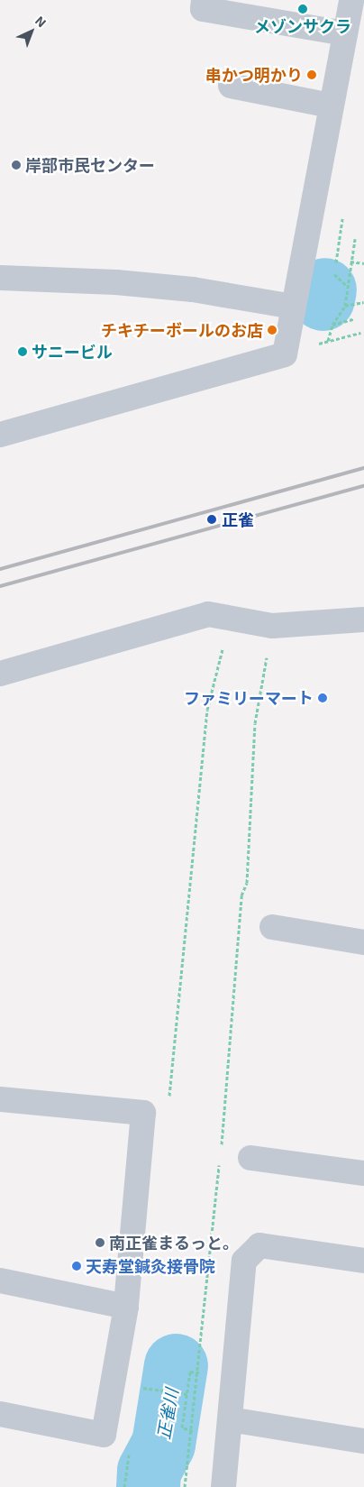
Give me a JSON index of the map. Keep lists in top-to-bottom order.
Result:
{
  "water": ["正雀川"],
  "places": [
    "メゾンサクラ",
    "串かつ明かり",
    "岸部市民センター",
    "チキチーボールのお店",
    "サニービル",
    "正雀",
    "ファミリーマート",
    "南正雀まるっと。",
    "天寿堂鍼灸接骨院"
  ],
  "north": "top right"
}
